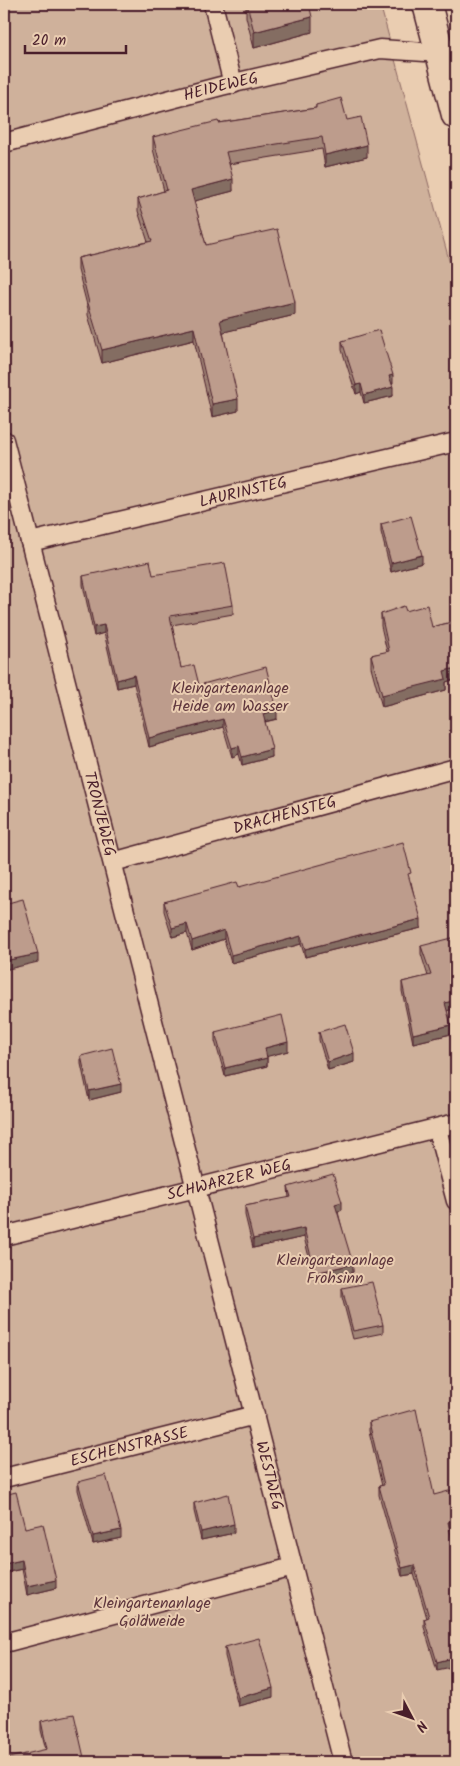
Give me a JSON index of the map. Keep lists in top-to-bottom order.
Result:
{
  "streets": {
    "lane": [
      "HEIDEWEG",
      "LAURINSTEG",
      "TRONJEWEG",
      "DRACHENSTEG",
      "SCHWARZER WEG",
      "ESCHENSTRASSE",
      "WESTWEG"
    ]
  },
  "crossings": [
    ["LAURINSTEG", "TRONJEWEG"],
    ["TRONJEWEG", "DRACHENSTEG"],
    ["TRONJEWEG", "SCHWARZER WEG"],
    ["TRONJEWEG", "WESTWEG"],
    ["SCHWARZER WEG", "WESTWEG"],
    ["ESCHENSTRASSE", "WESTWEG"]
  ],
  "parks": ["Kleingartenanlage Heide am Wasser", "Kleingartenanlage Frohsinn", "Kleingartenanlage Goldweide"],
  "scale_bar": "20 m",
  "north": "bottom right"
}
